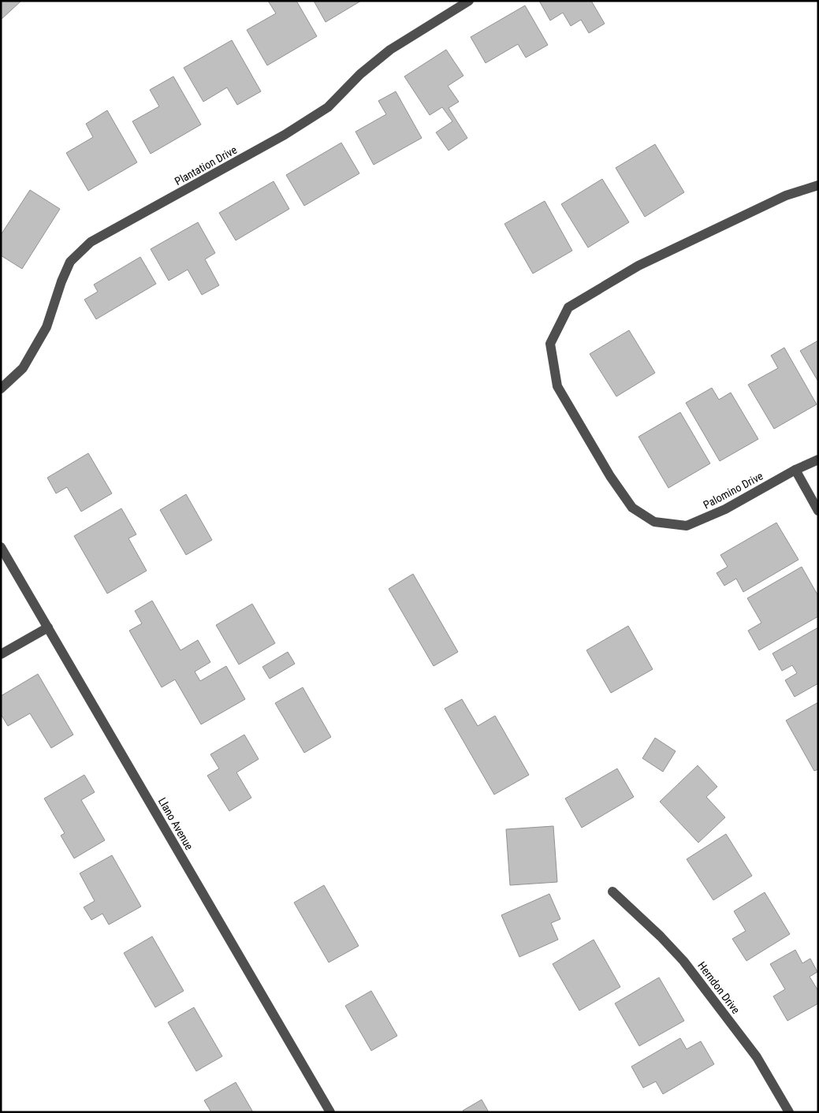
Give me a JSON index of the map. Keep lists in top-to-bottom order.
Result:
{
  "streets": {
    "street": [
      "Plantation Drive",
      "Palomino Drive",
      "Llano Avenue",
      "Herndon Drive"
    ]
  }
}
